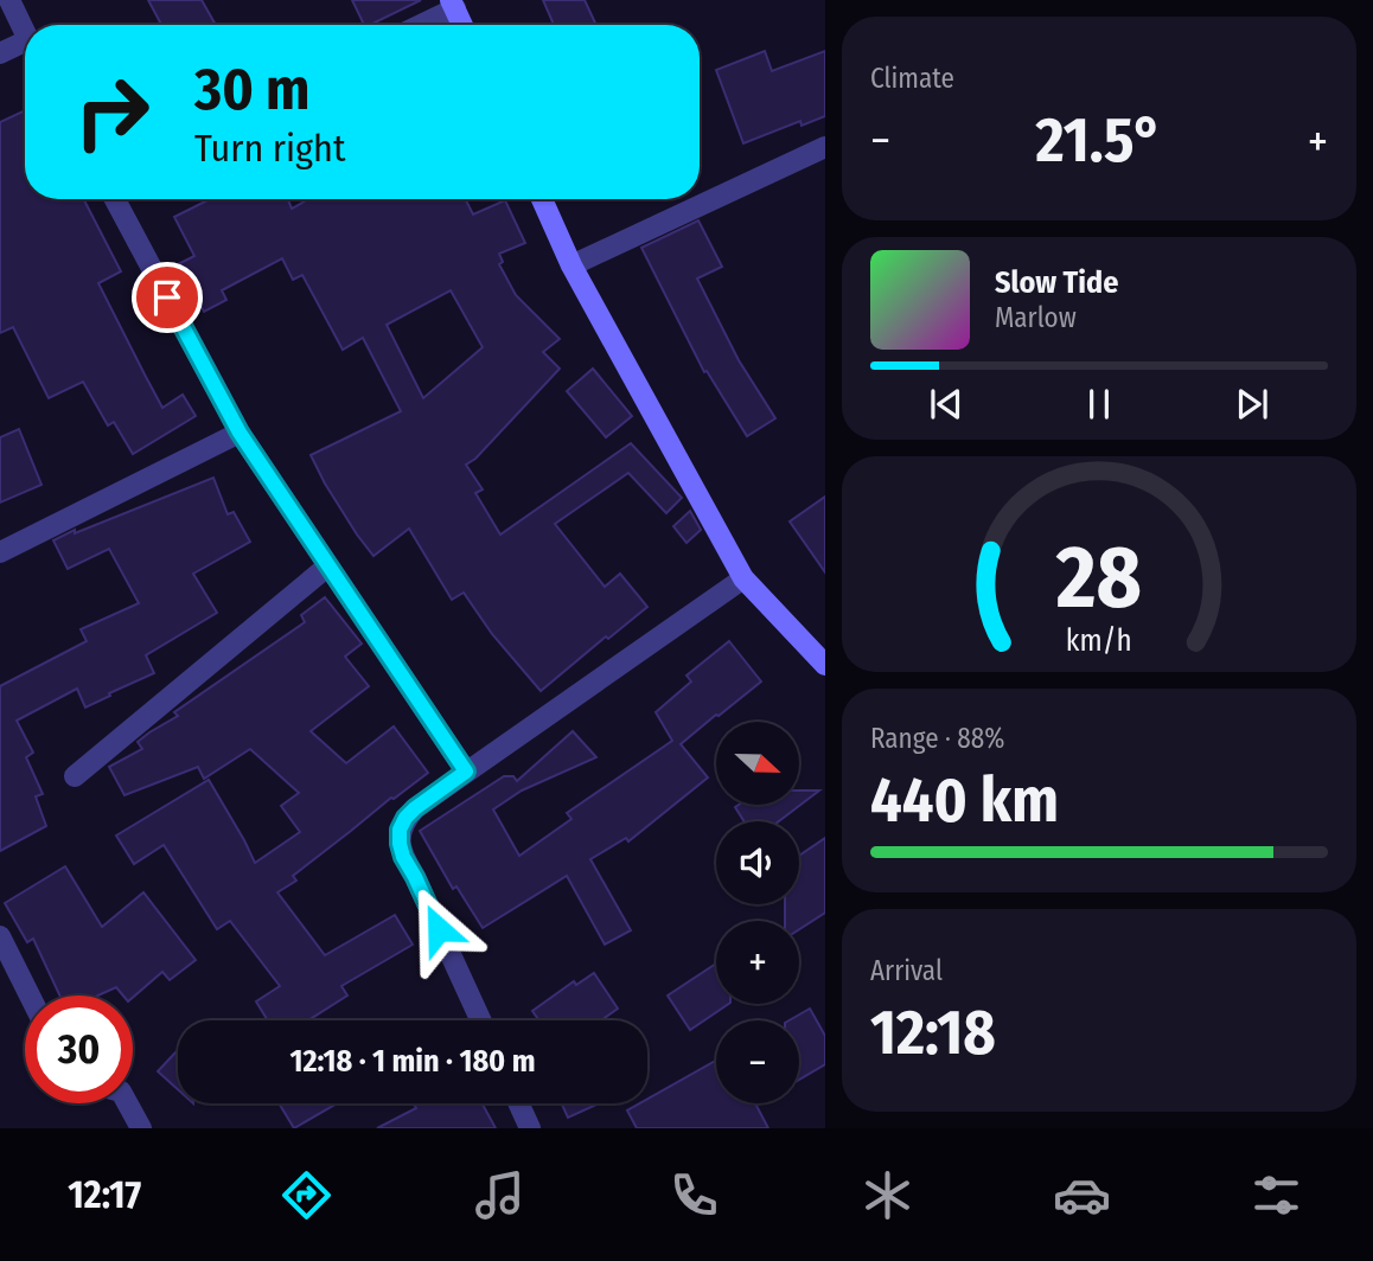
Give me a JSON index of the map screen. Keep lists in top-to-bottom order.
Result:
{
  "north": "right",
  "page": {
    "tile": [
      "Climate",
      ["Range · 88%", "440 km"],
      ["Arrival", "12:18"]
    ],
    "turn": ["30 m", "Turn right"],
    "heat": ["−", "21.5°", "+"],
    "song": ["Slow Tide", "Marlow"],
    "map_buttons": ["+", "−"],
    "limit": "30",
    "trip": "12:18 · 1 min · 180 m",
    "tabs": "12:17",
    "gauge": ["28", "km/h"]
  }
}
